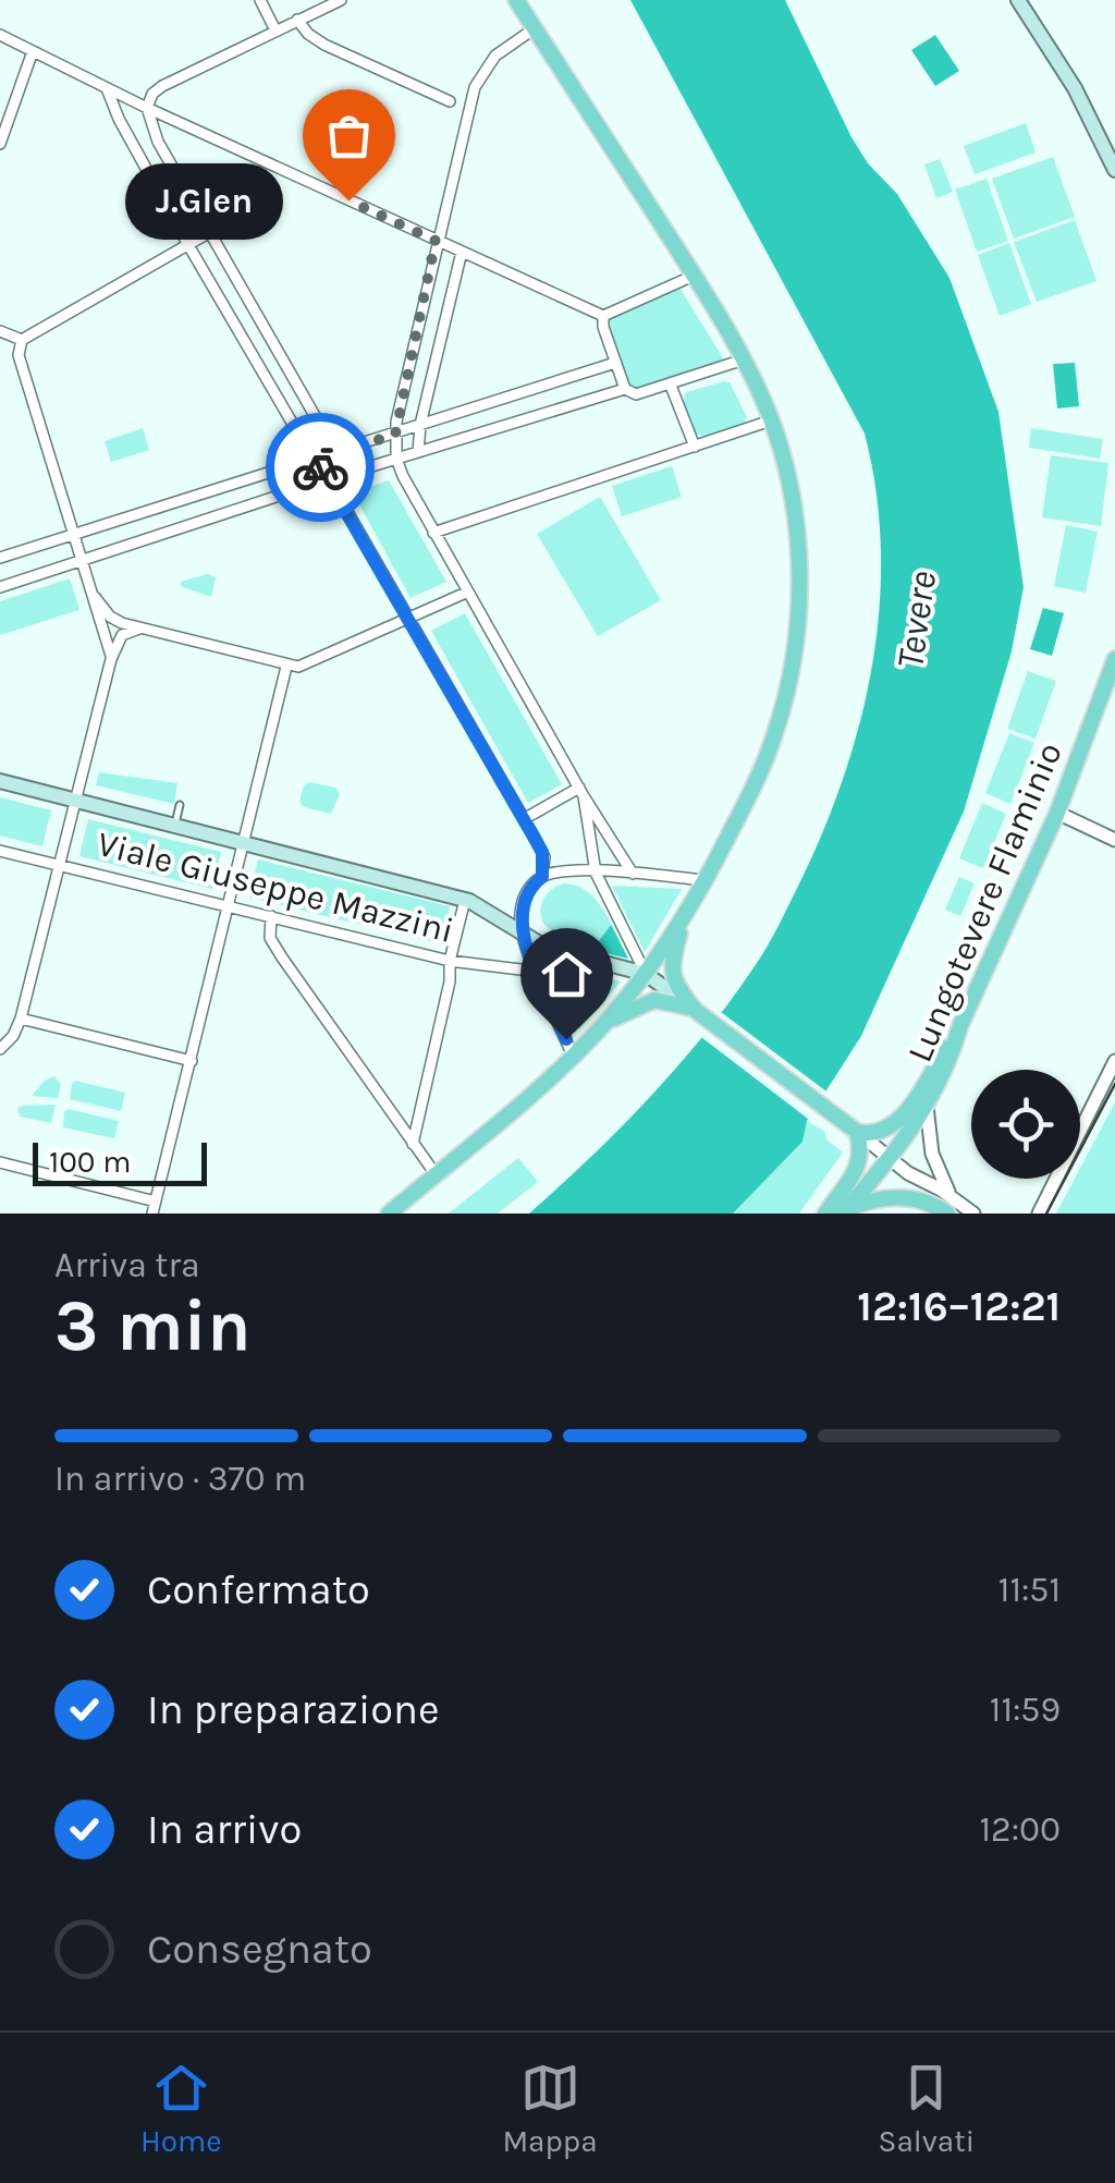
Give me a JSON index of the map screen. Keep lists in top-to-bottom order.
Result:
{
  "streets": {
    "main road": ["Viale Giuseppe Mazzini", "Lungotevere Flaminio"]
  },
  "water": ["Tevere"],
  "places": ["J.Glen"],
  "scale_bar": "100 m",
  "page": {
    "bubble": "J.Glen",
    "scale": "100 m",
    "heading": ["3 min", "Arriva tra", "12:16–12:21"],
    "bar": "In arrivo · 370 m",
    "list": [
      ["Confermato", "11:51"],
      ["In preparazione", "11:59"],
      ["In arrivo", "12:00"],
      "Consegnato"
    ],
    "tabs": ["Home", "Mappa", "Salvati"]
  }
}
